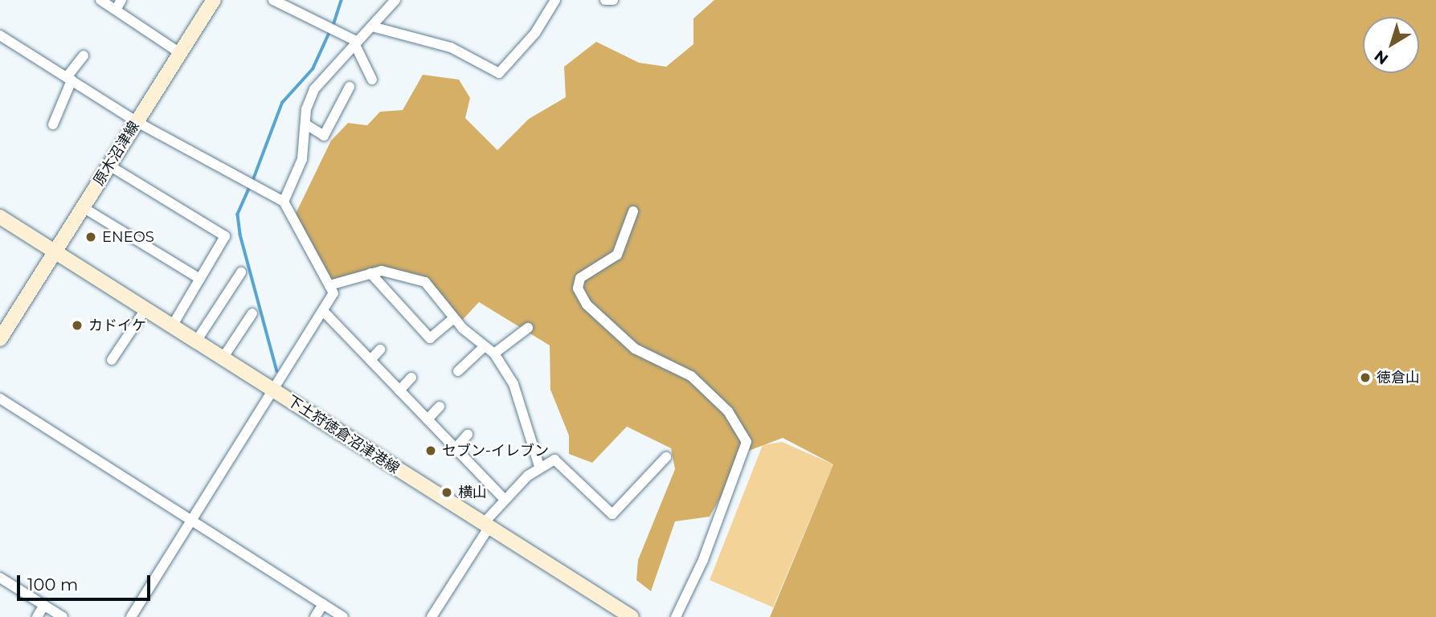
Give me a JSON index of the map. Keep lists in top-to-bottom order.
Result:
{
  "streets": {
    "main road": ["原木沼津線", "下土狩徳倉沼津港線"]
  },
  "crossings": [
    ["原木沼津線", "下土狩徳倉沼津港線"]
  ],
  "places": [
    "ENEOS",
    "カドイケ",
    "徳倉山",
    "セブン-イレブン",
    "横山"
  ],
  "scale_bar": "100 m",
  "north": "bottom left"
}
